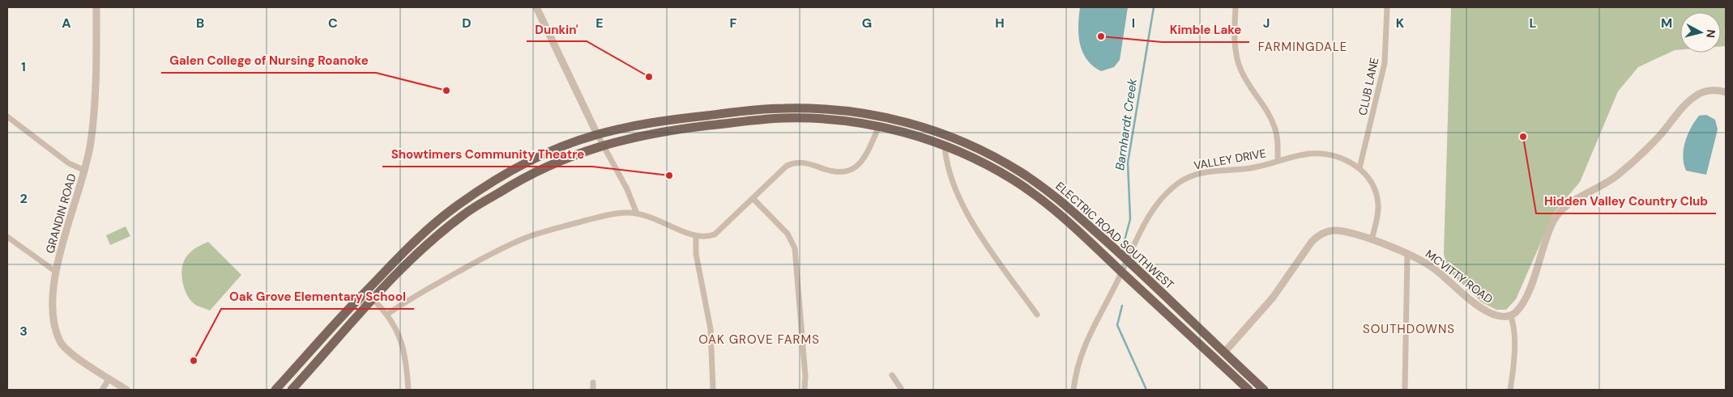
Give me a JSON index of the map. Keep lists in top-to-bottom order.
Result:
{
  "streets": {
    "main road": ["ELECTRIC ROAD SOUTHWEST"],
    "street": [
      "CLUB LANE",
      "VALLEY DRIVE",
      "GRANDIN ROAD",
      "MCVITTY ROAD"
    ]
  },
  "crossings": [
    ["CLUB LANE", "VALLEY DRIVE"],
    ["VALLEY DRIVE", "ELECTRIC ROAD SOUTHWEST"],
    ["VALLEY DRIVE", "MCVITTY ROAD"],
    ["ELECTRIC ROAD SOUTHWEST", "MCVITTY ROAD"]
  ],
  "districts": ["FARMINGDALE", "SOUTHDOWNS", "OAK GROVE FARMS"],
  "water": ["Barnhardt Creek"],
  "places": [
    "Kimble Lake",
    "Dunkin'",
    "Galen College of Nursing Roanoke",
    "Hidden Valley Country Club",
    "Showtimers Community Theatre",
    "Oak Grove Elementary School"
  ],
  "north": "right",
  "grid": {
    "columns": [
      "A",
      "B",
      "C",
      "D",
      "E",
      "F",
      "G",
      "H",
      "I",
      "J",
      "K",
      "L",
      "M"
    ],
    "rows": ["1", "2", "3"]
  }
}
